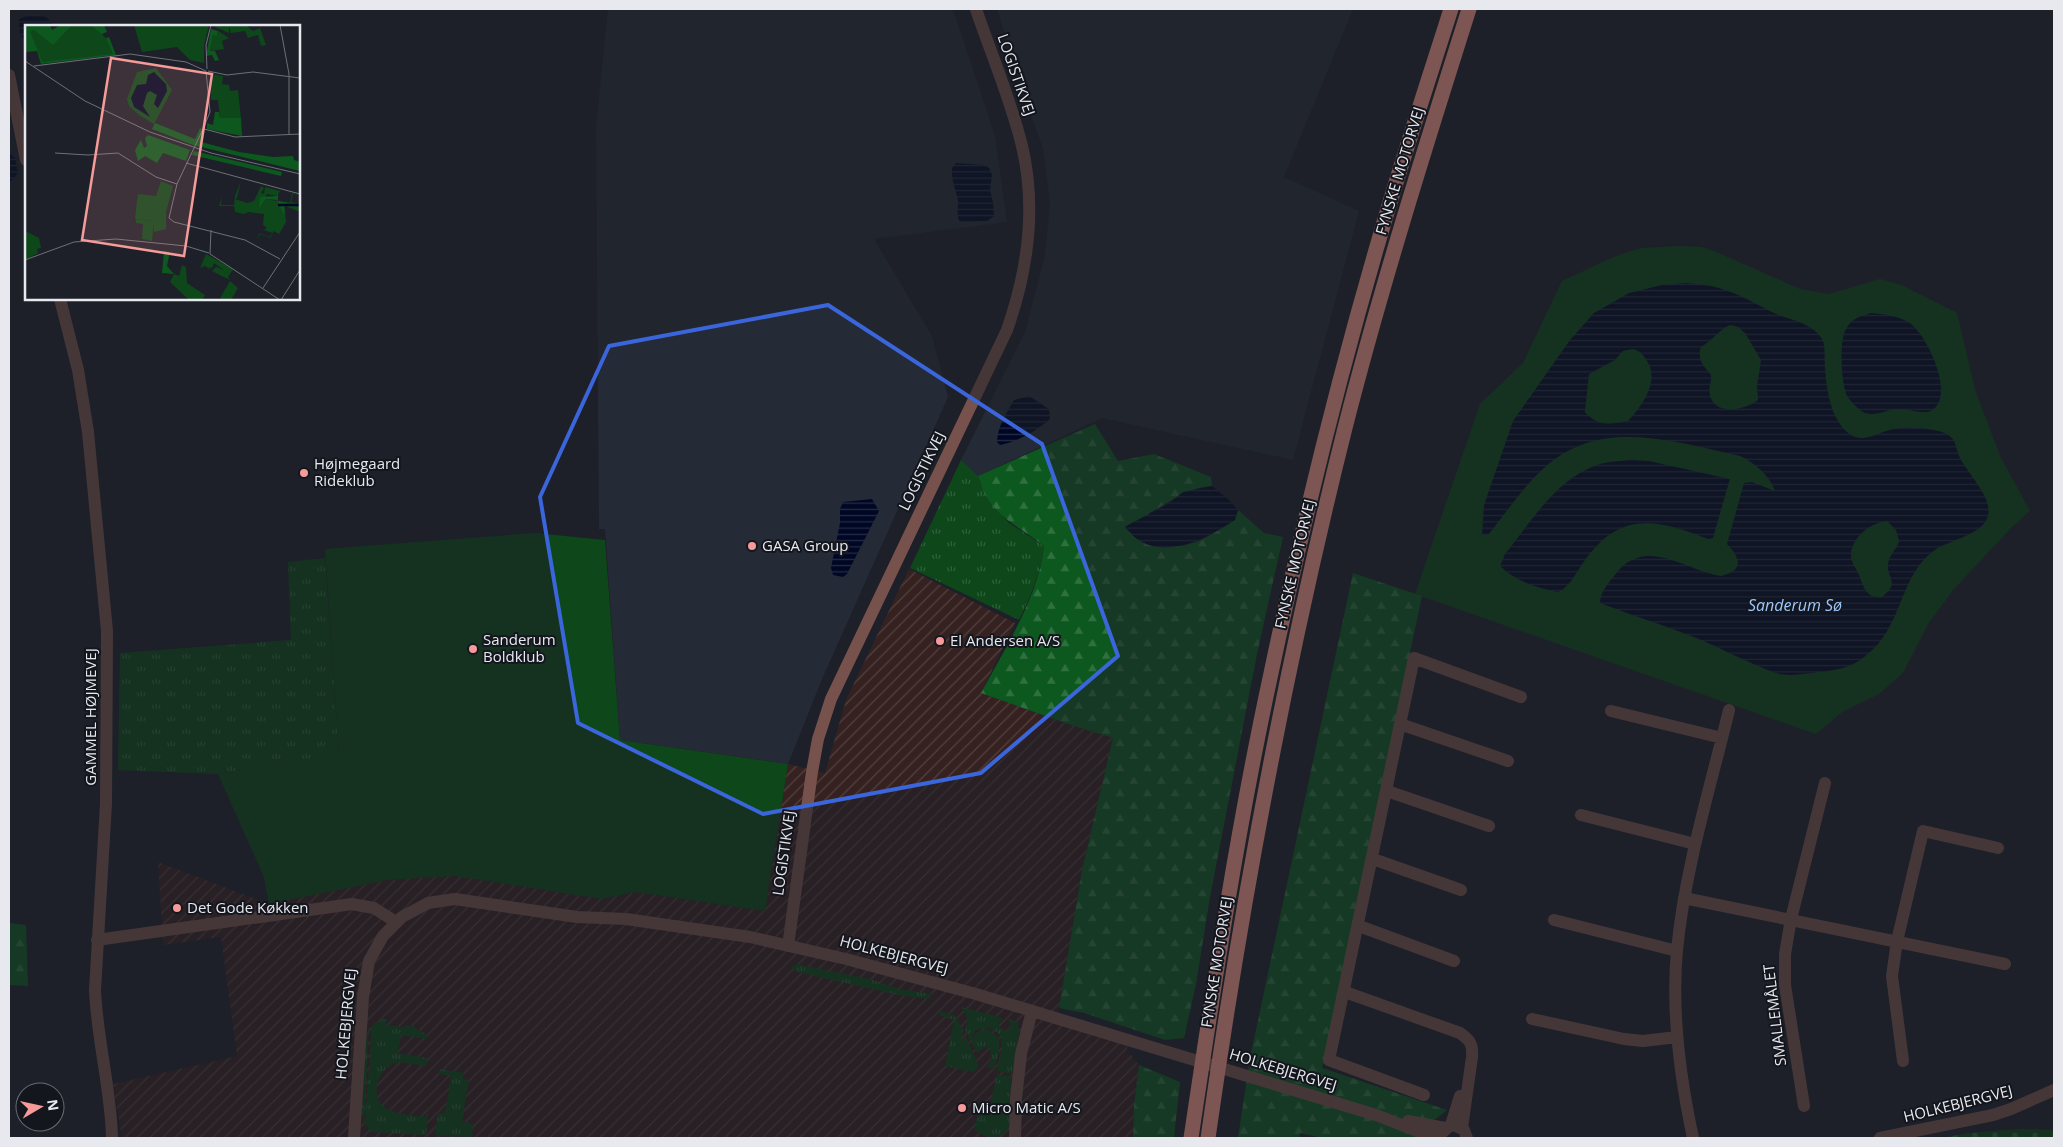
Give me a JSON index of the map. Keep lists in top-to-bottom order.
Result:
{
  "streets": {
    "highway": ["FYNSKE MOTORVEJ"],
    "street": [
      "LOGISTIKVEJ",
      "GAMMEL HØJMEVEJ",
      "HOLKEBJERGVEJ",
      "SMALLEMÅLET"
    ]
  },
  "crossings": [
    ["LOGISTIKVEJ", "HOLKEBJERGVEJ"]
  ],
  "water": ["Sanderum Sø"],
  "places": [
    "Højmegaard Rideklub",
    "GASA Group",
    "El Andersen A/S",
    "Sanderum Boldklub",
    "Det Gode Køkken",
    "Micro Matic A/S"
  ],
  "north": "right"
}
